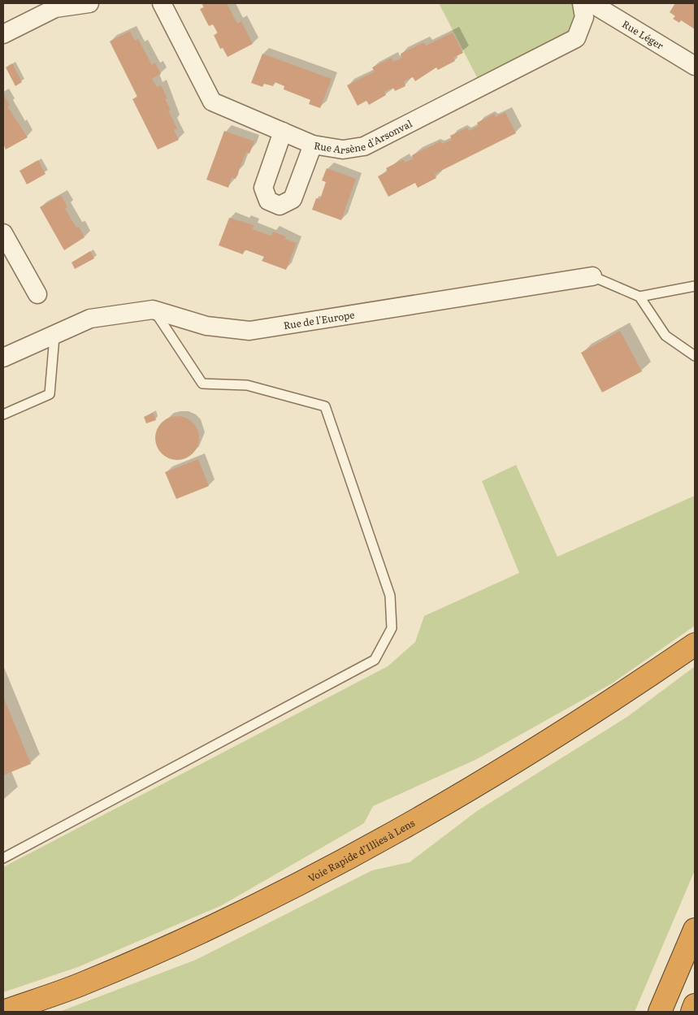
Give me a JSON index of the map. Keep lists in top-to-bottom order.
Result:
{
  "streets": {
    "highway": ["Voie Rapide d’Illies à Lens"],
    "street": ["Rue Léger", "Rue Arsène d'Arsonval", "Rue de l'Europe"]
  }
}
